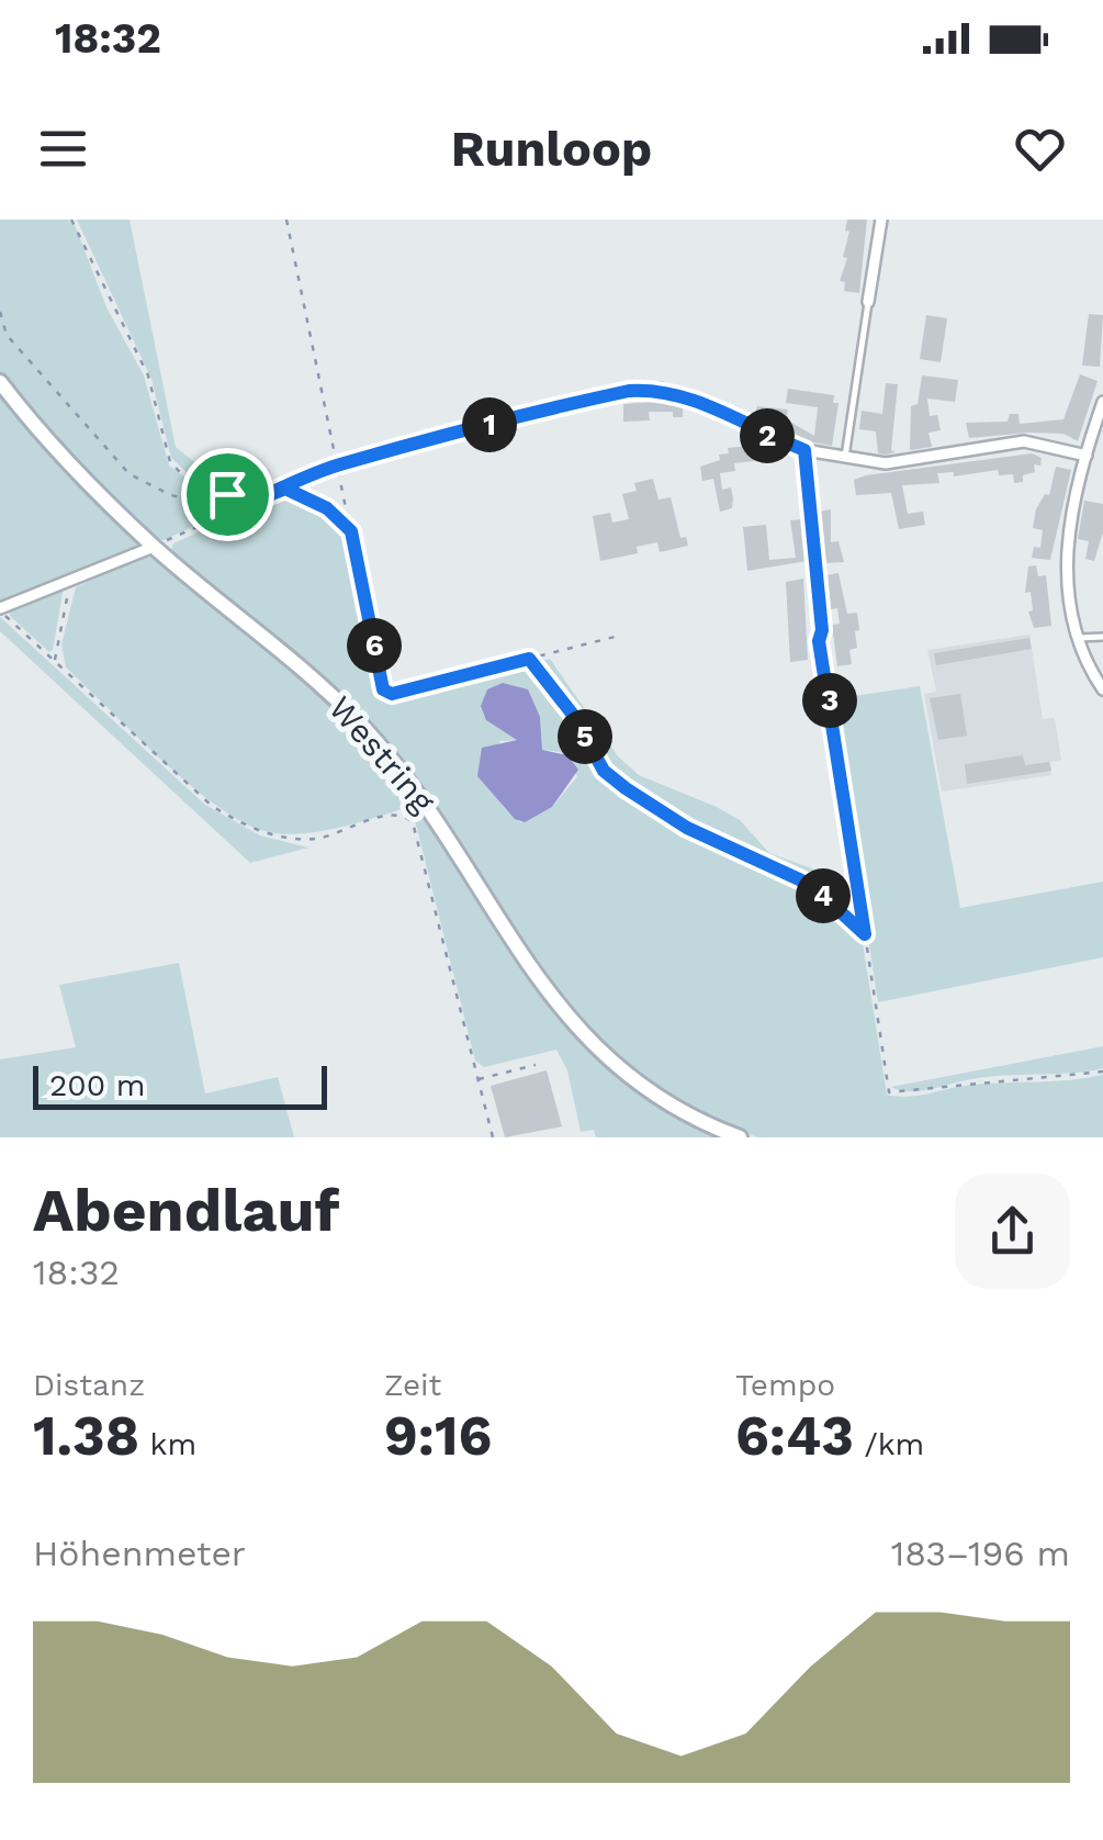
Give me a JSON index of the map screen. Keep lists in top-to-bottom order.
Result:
{
  "streets": {
    "main road": ["Westring"]
  },
  "scale_bar": "200 m",
  "page": {
    "status": "18:32",
    "header": "Runloop",
    "pins": [
      "1",
      "2",
      "6",
      "3",
      "5",
      "4"
    ],
    "scale": "200 m",
    "heading": ["Abendlauf", "18:32"],
    "stats": [
      ["Distanz", "1.38 km"],
      ["Zeit", "9:16"],
      ["Tempo", "6:43 /km"]
    ],
    "chart": ["Höhenmeter", "183–196 m"]
  }
}
